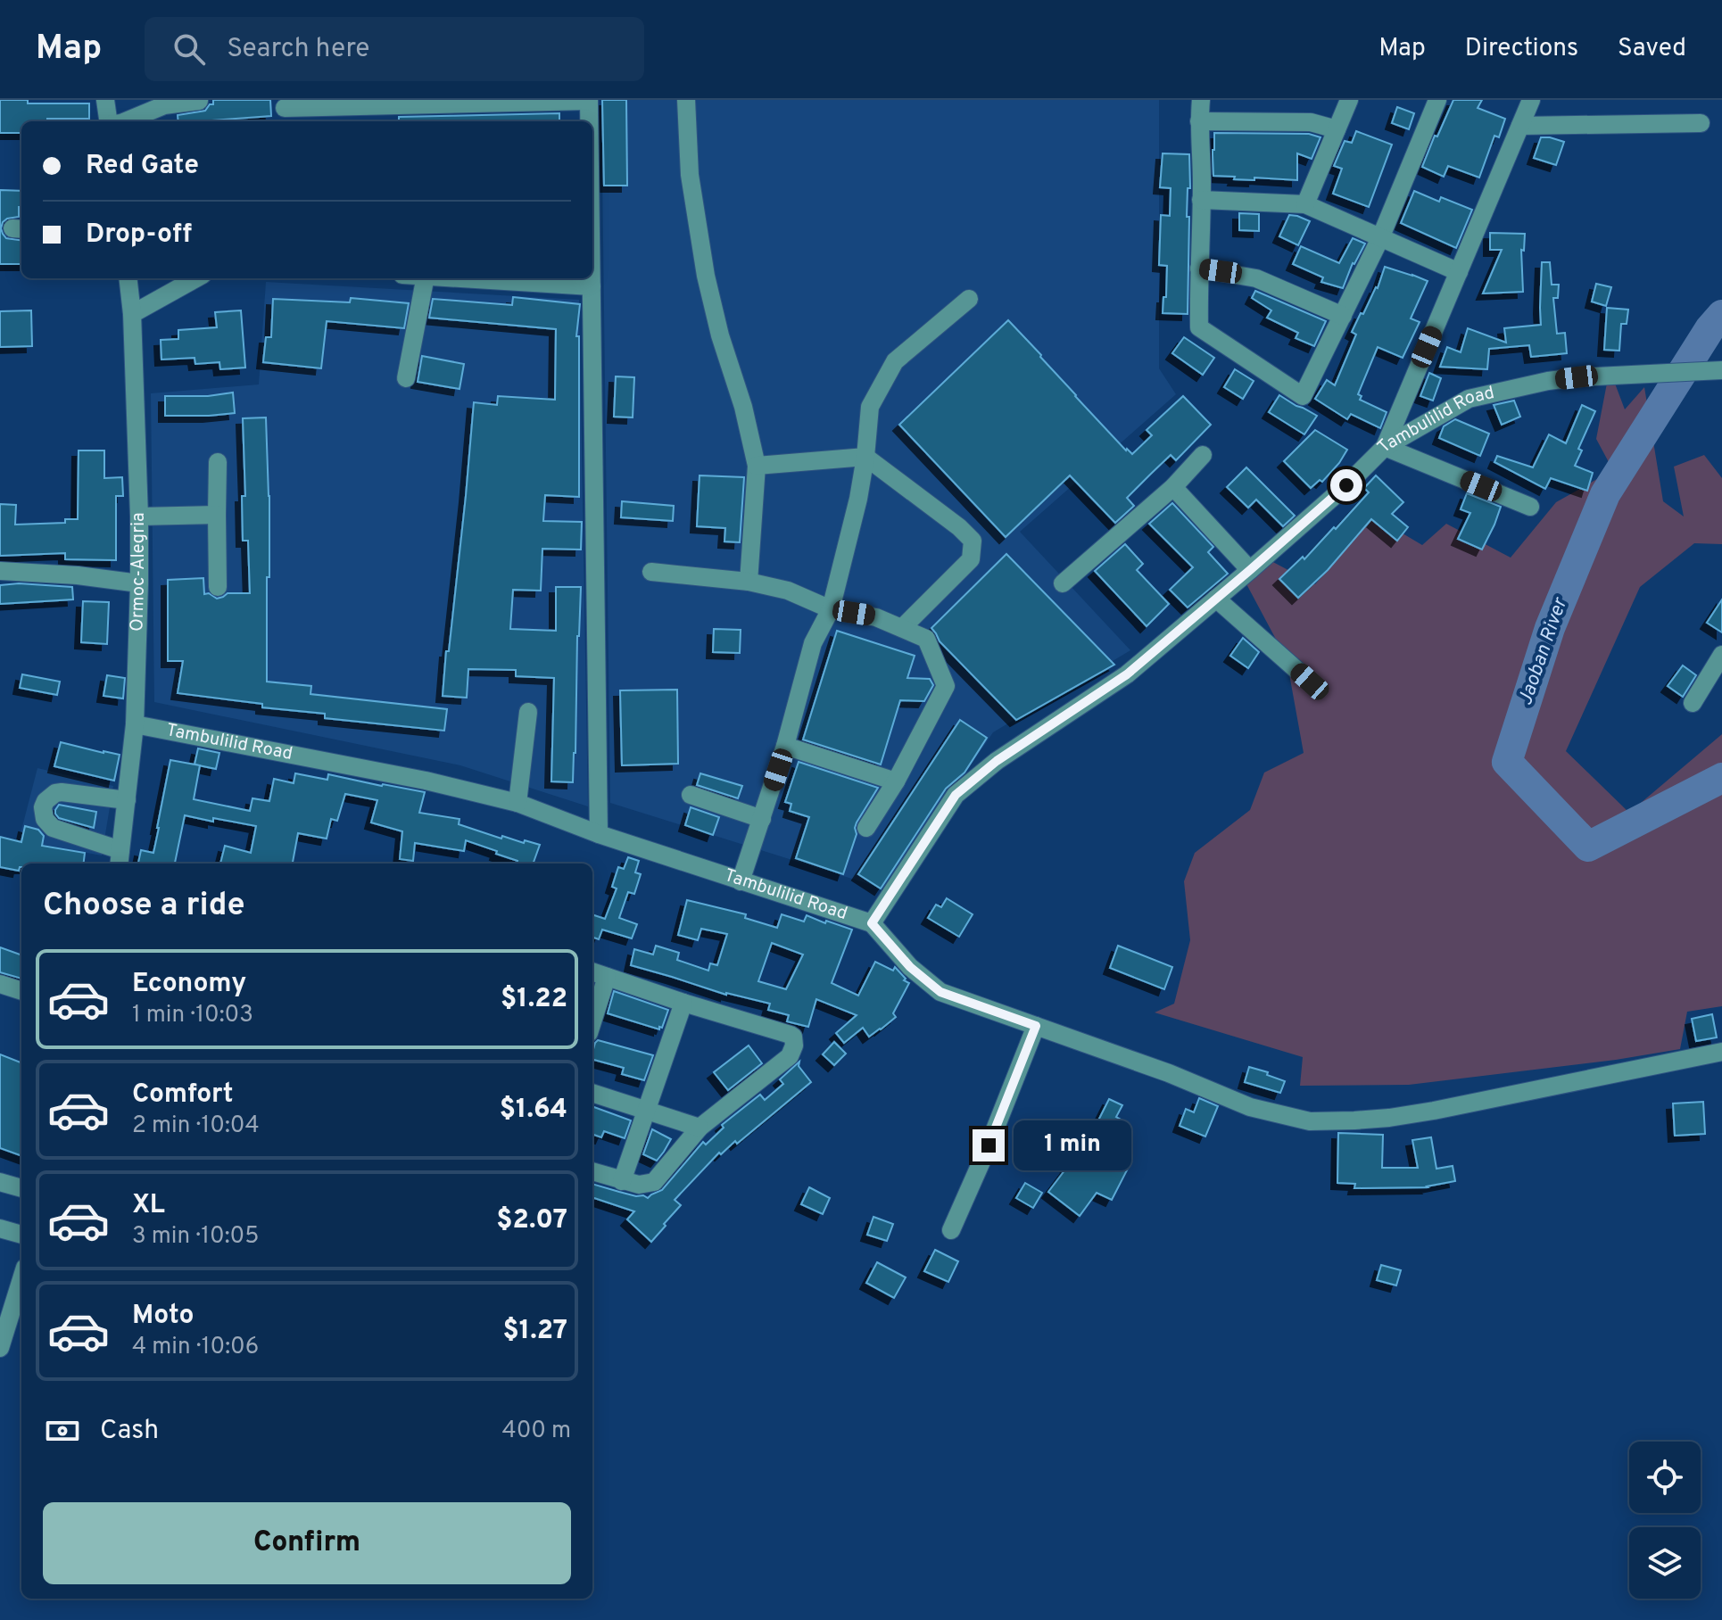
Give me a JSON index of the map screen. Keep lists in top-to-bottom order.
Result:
{
  "streets": {
    "street": ["Tambulilid Road", "Ormoc-Alegria"]
  },
  "crossings": [
    ["Tambulilid Road", "Ormoc-Alegria"]
  ],
  "water": ["Jaoban River"],
  "page": {
    "header": "Map",
    "search": "Search here",
    "nav": ["Map", "Directions", "Saved"],
    "banner": ["Red Gate", "Drop-off"],
    "heading": "Choose a ride",
    "list": [
      {
        "name": "Economy",
        "note": "1 min · 10:03",
        "value": "$1.22"
      },
      {
        "name": "Comfort",
        "note": "2 min · 10:04",
        "value": "$1.64"
      },
      {
        "name": "XL",
        "note": "3 min · 10:05",
        "value": "$2.07"
      },
      {
        "name": "Moto",
        "note": "4 min · 10:06",
        "value": "$1.27"
      }
    ],
    "bubble": "1 min",
    "pay": ["Cash", "400 m"],
    "buttons": "Confirm"
  }
}
